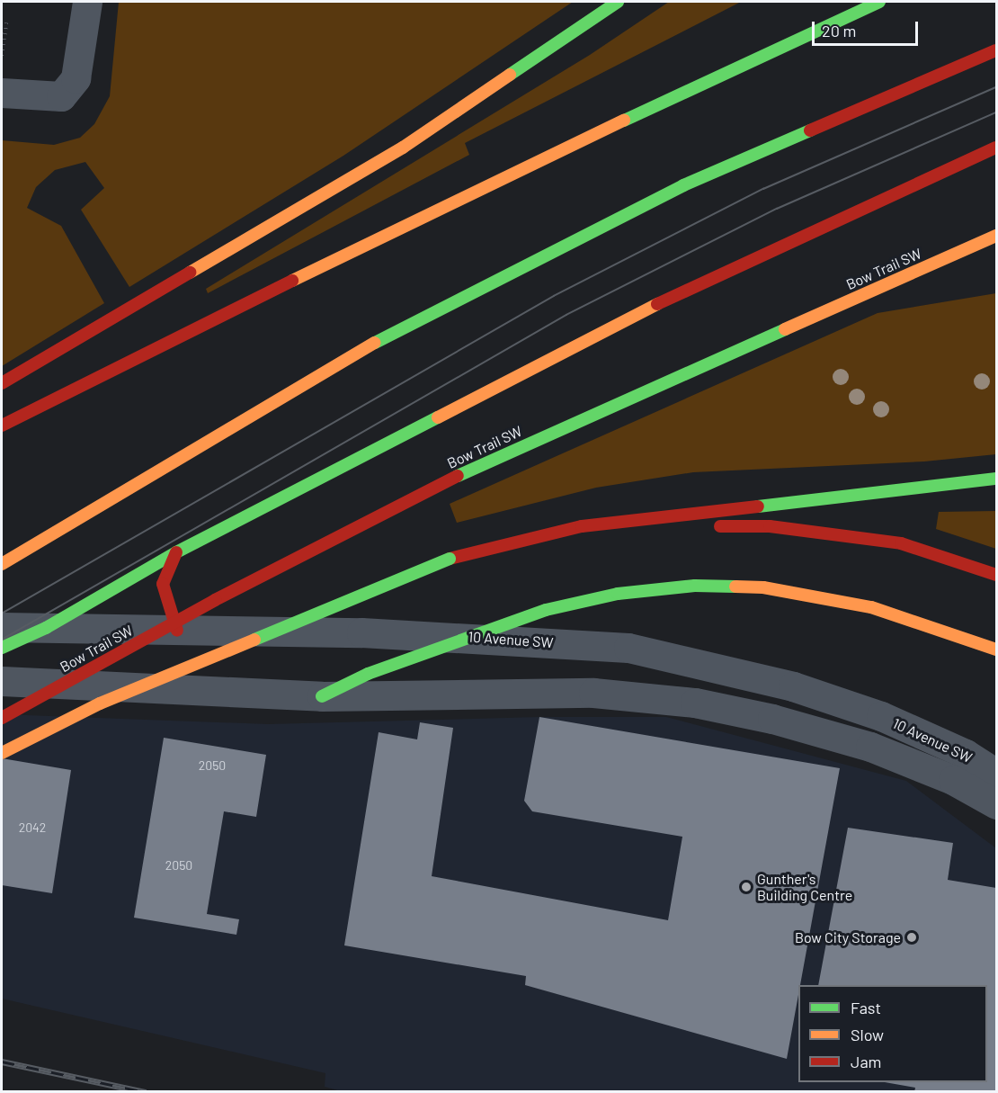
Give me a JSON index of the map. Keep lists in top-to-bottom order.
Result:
{
  "streets": {
    "main road": ["Bow Trail SW"],
    "street": ["10 Avenue SW"]
  },
  "places": ["Gunther's Building Centre", "Bow City Storage"],
  "house_numbers": ["2050", "2042", "2050"],
  "legend": ["Fast", "Slow", "Jam"],
  "scale_bar": "20 m"
}
